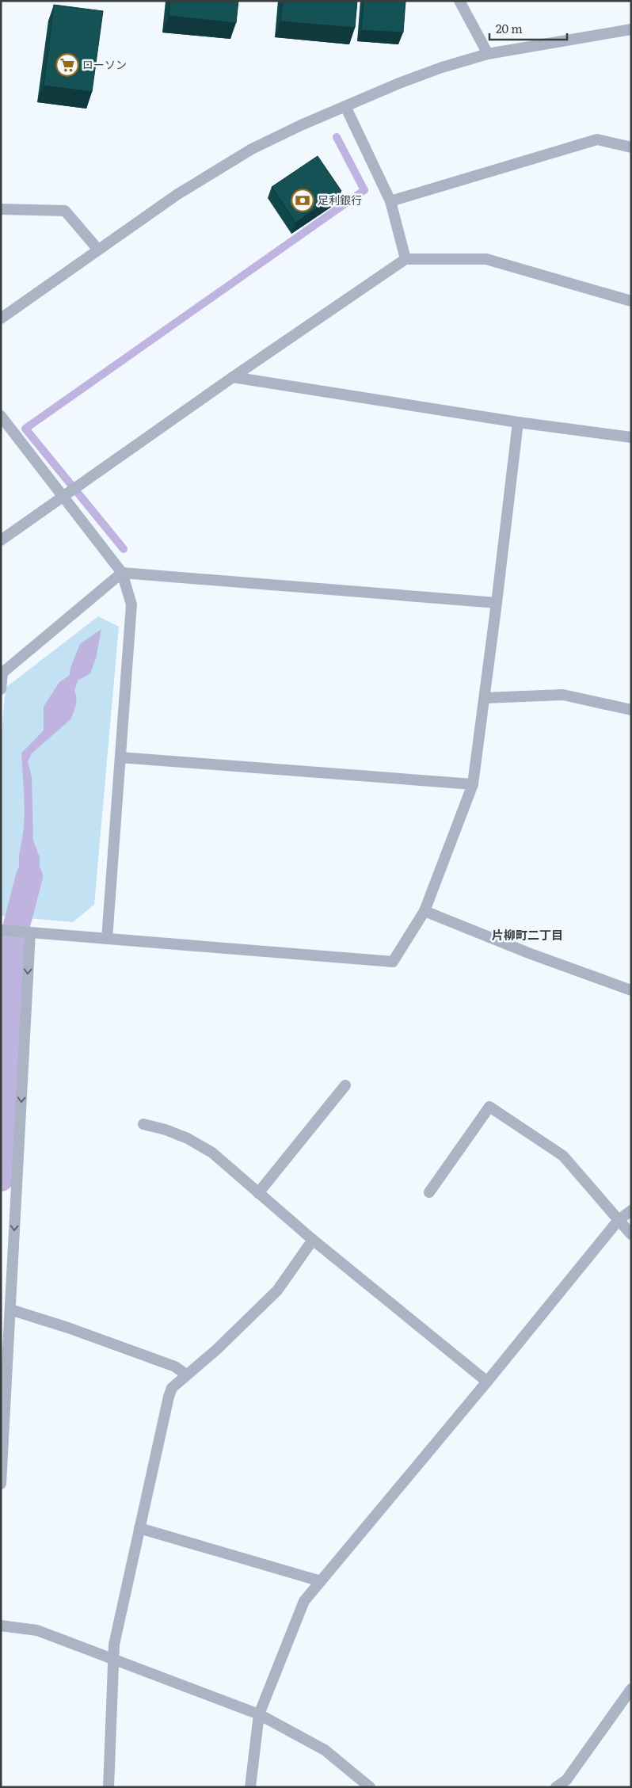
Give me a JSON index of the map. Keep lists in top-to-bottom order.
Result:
{
  "districts": ["片柳町二丁目"],
  "places": {
    "supermarket": ["ローソン"],
    "bank": ["足利銀行"]
  },
  "scale_bar": "20 m"
}
